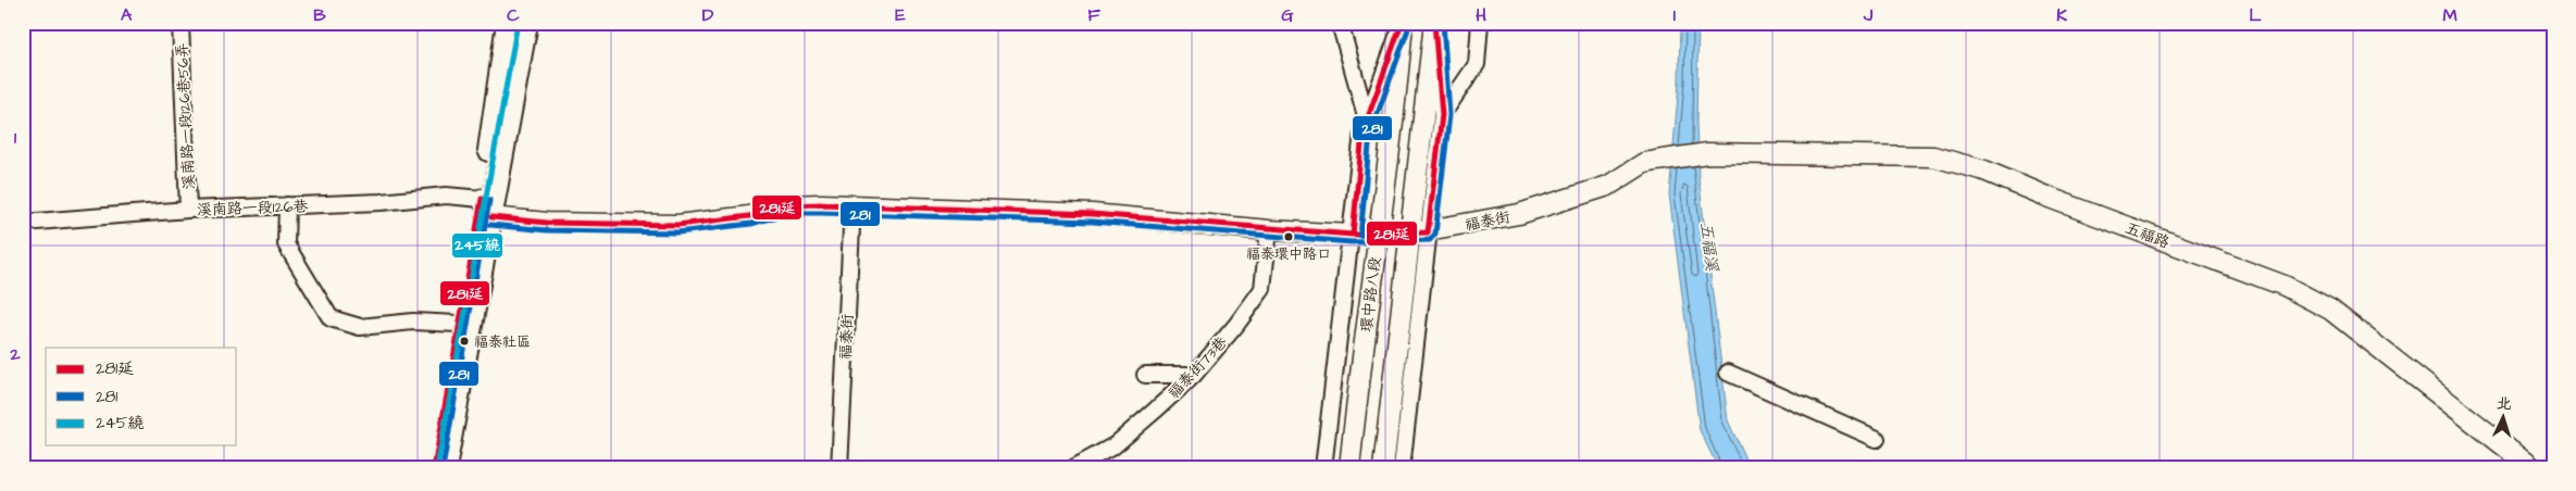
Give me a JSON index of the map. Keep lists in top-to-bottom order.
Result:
{
  "streets": {
    "street": [
      "溪南路一段126巷56弄",
      "溪南路一段126巷",
      "福泰街",
      "五福路",
      "環中路八段",
      "福泰街73巷"
    ]
  },
  "crossings": [
    ["溪南路一段126巷56弄", "溪南路一段126巷"],
    ["溪南路一段126巷", "福泰街"],
    ["福泰街", "五福路"],
    ["福泰街", "環中路八段"],
    ["福泰街", "福泰街73巷"]
  ],
  "water": ["五福溪"],
  "places": ["福泰環中路口", "福泰社區"],
  "lines": ["transit line 281延", "transit line 281", "transit line 245繞"],
  "legend": ["281延", "281", "245繞"],
  "north": "top",
  "grid": {
    "columns": [
      "A",
      "B",
      "C",
      "D",
      "E",
      "F",
      "G",
      "H",
      "I",
      "J",
      "K",
      "L",
      "M"
    ],
    "rows": ["1", "2"]
  }
}
